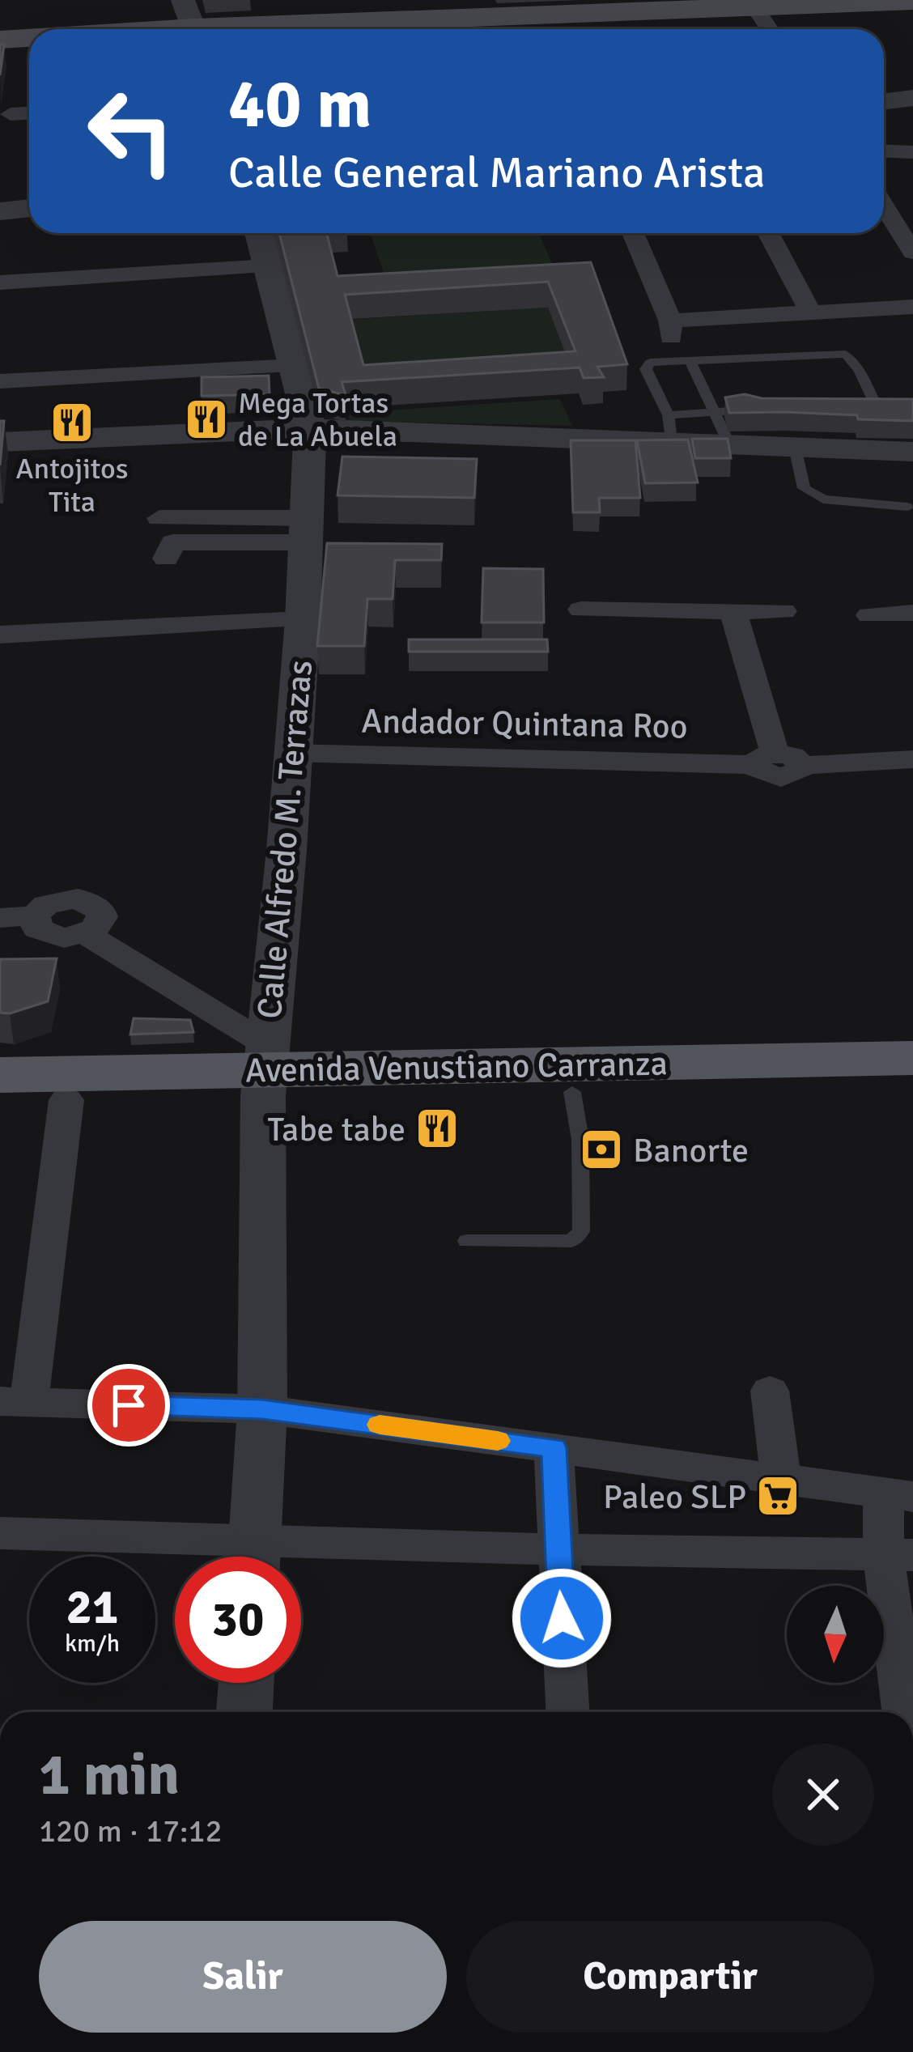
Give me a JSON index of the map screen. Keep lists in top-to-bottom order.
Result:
{
  "streets": {
    "main road": ["Avenida Venustiano Carranza"],
    "street": ["Andador Quintana Roo", "Calle Alfredo M. Terrazas"]
  },
  "crossings": [
    ["Andador Quintana Roo", "Calle Alfredo M. Terrazas"],
    ["Calle Alfredo M. Terrazas", "Avenida Venustiano Carranza"]
  ],
  "places": {
    "restaurant": ["Mega Tortas de La Abuela", "Antojitos Tita", "Tabe tabe"],
    "bank": ["Banorte"],
    "supermarket": ["Paleo SLP"]
  },
  "north": "bottom",
  "page": {
    "turn": ["40 m", "Calle General Mariano Arista"],
    "speed": "21 km/h",
    "limit": "30",
    "heading": ["1 min", "120 m · 17:12"],
    "buttons": ["Salir", "Compartir"]
  }
}
